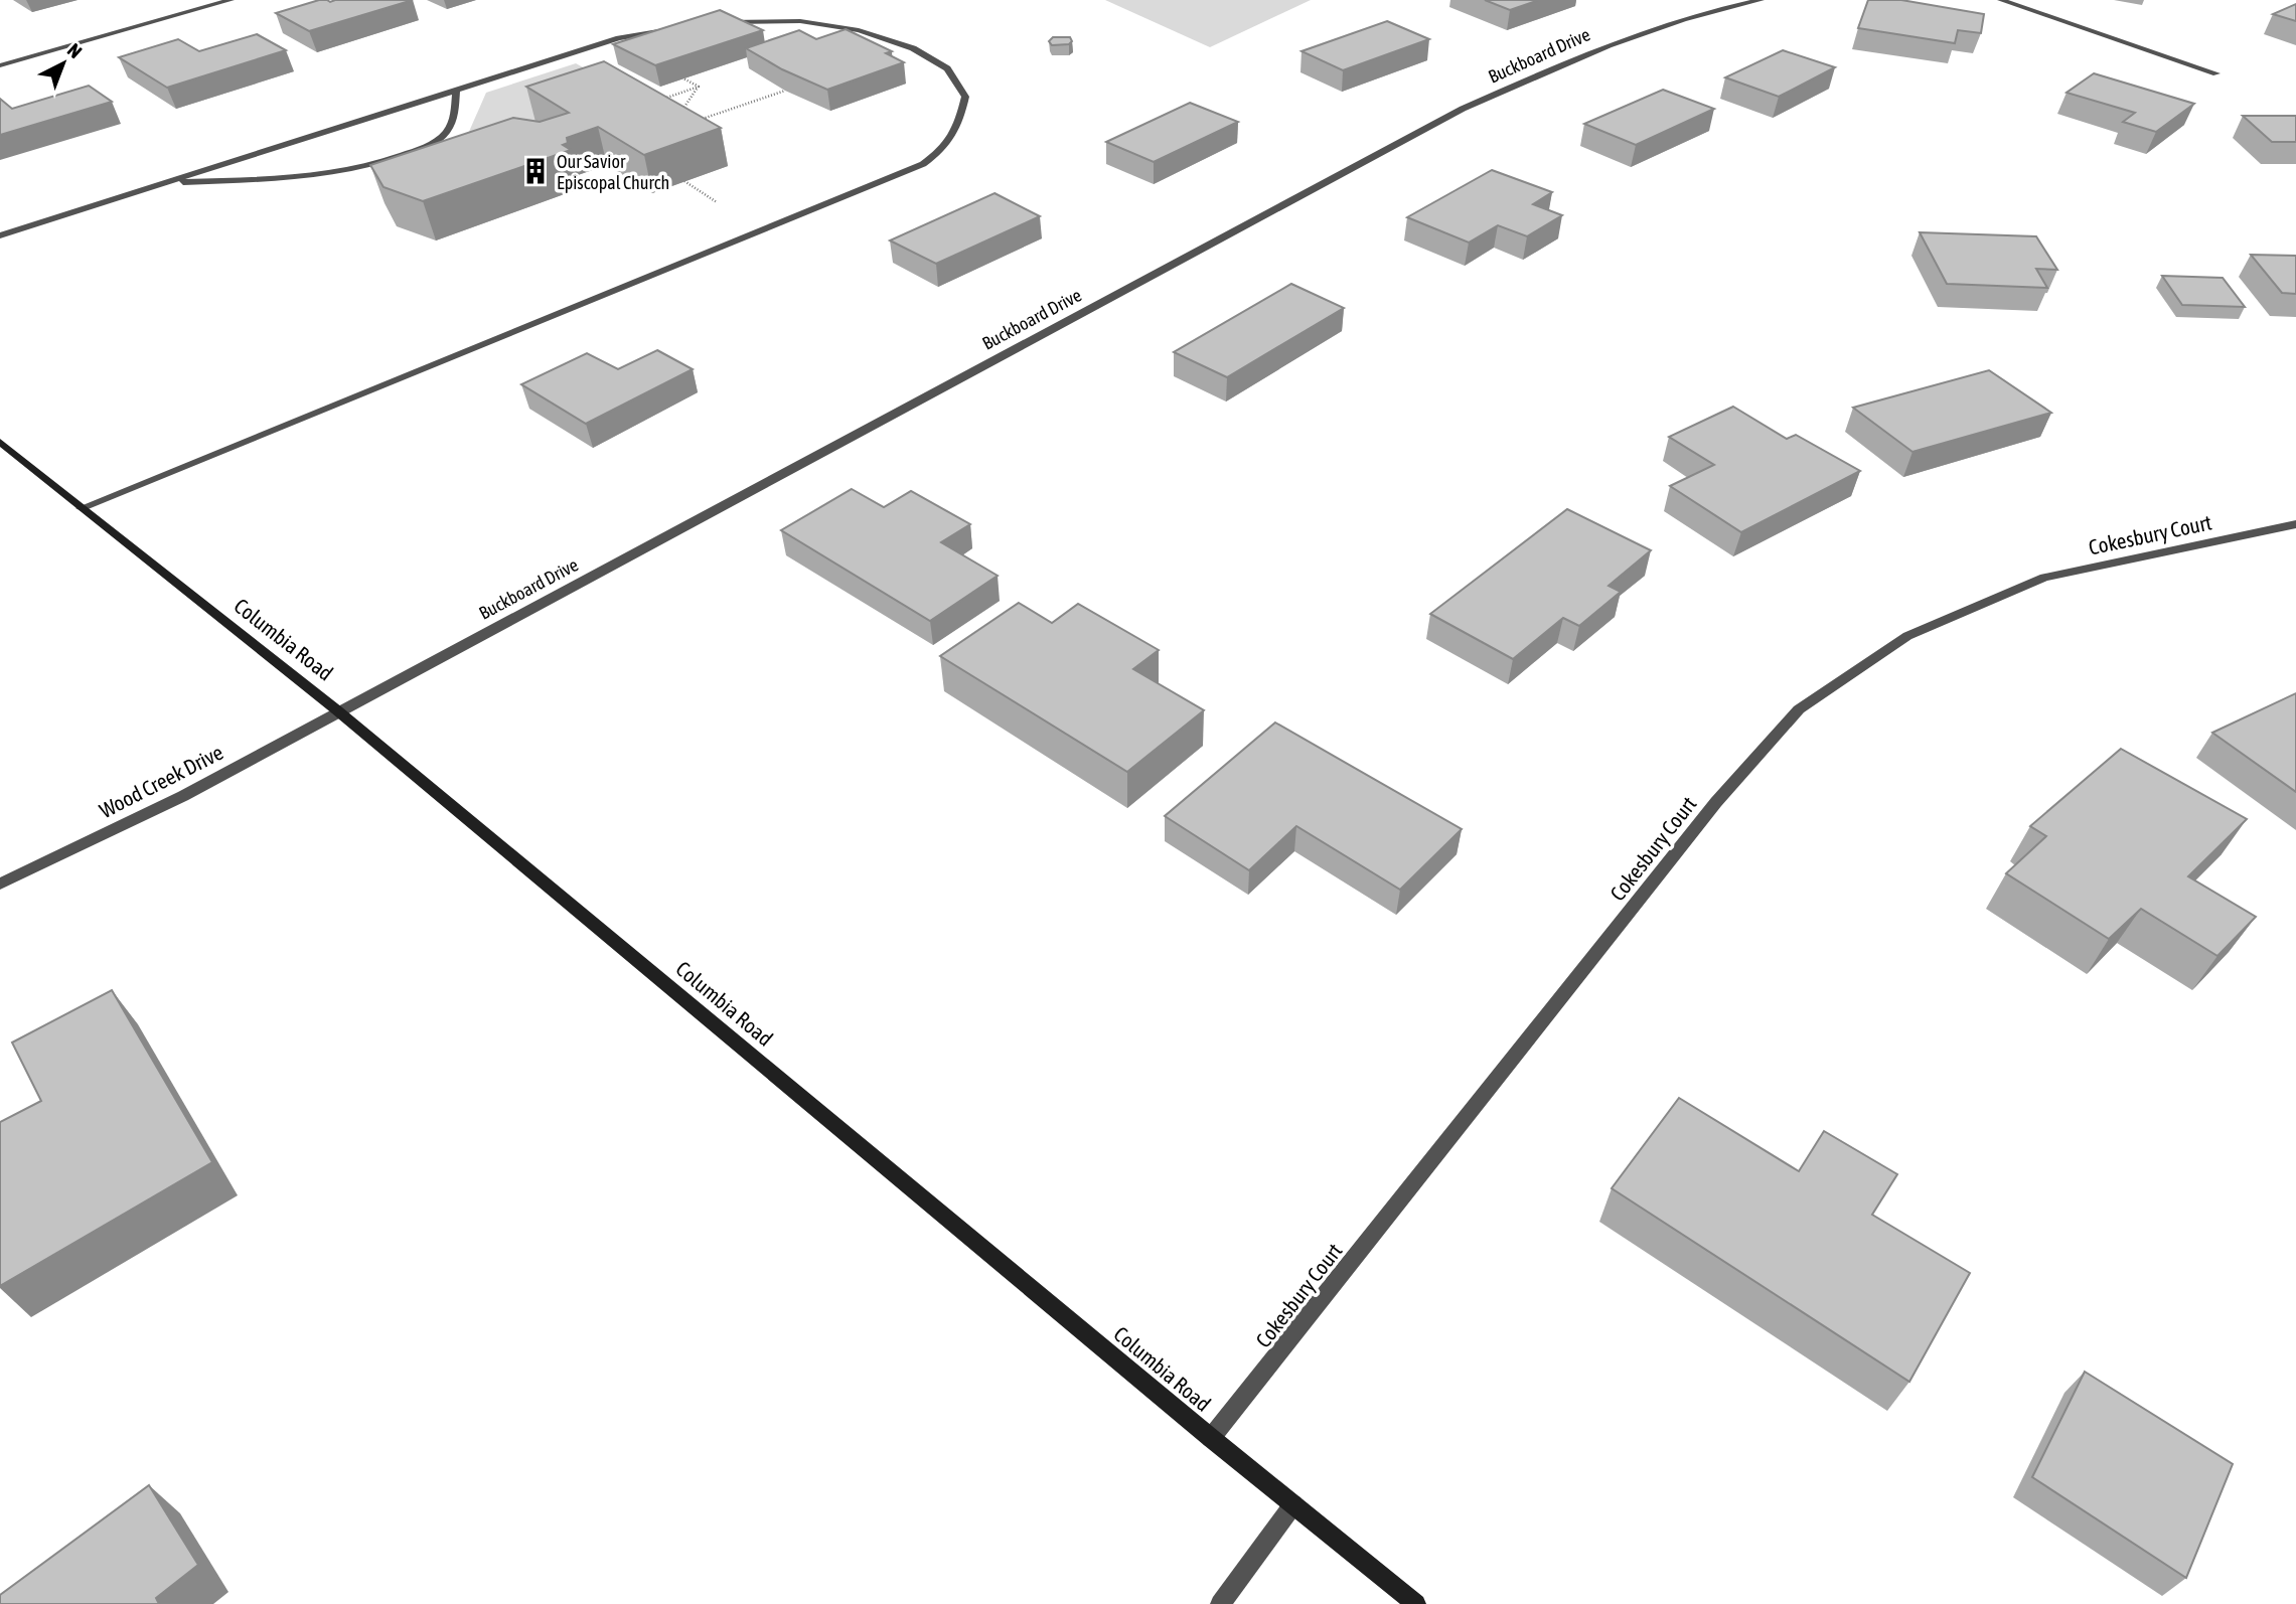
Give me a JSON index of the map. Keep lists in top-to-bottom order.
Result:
{
  "streets": {
    "main road": ["Columbia Road"],
    "street": ["Buckboard Drive", "Cokesbury Court", "Wood Creek Drive"]
  },
  "crossings": [
    ["Buckboard Drive", "Columbia Road"],
    ["Buckboard Drive", "Wood Creek Drive"],
    ["Cokesbury Court", "Columbia Road"],
    ["Columbia Road", "Wood Creek Drive"]
  ],
  "places": {
    "building": ["Our Savior Episcopal Church"]
  },
  "north": "top right"
}
